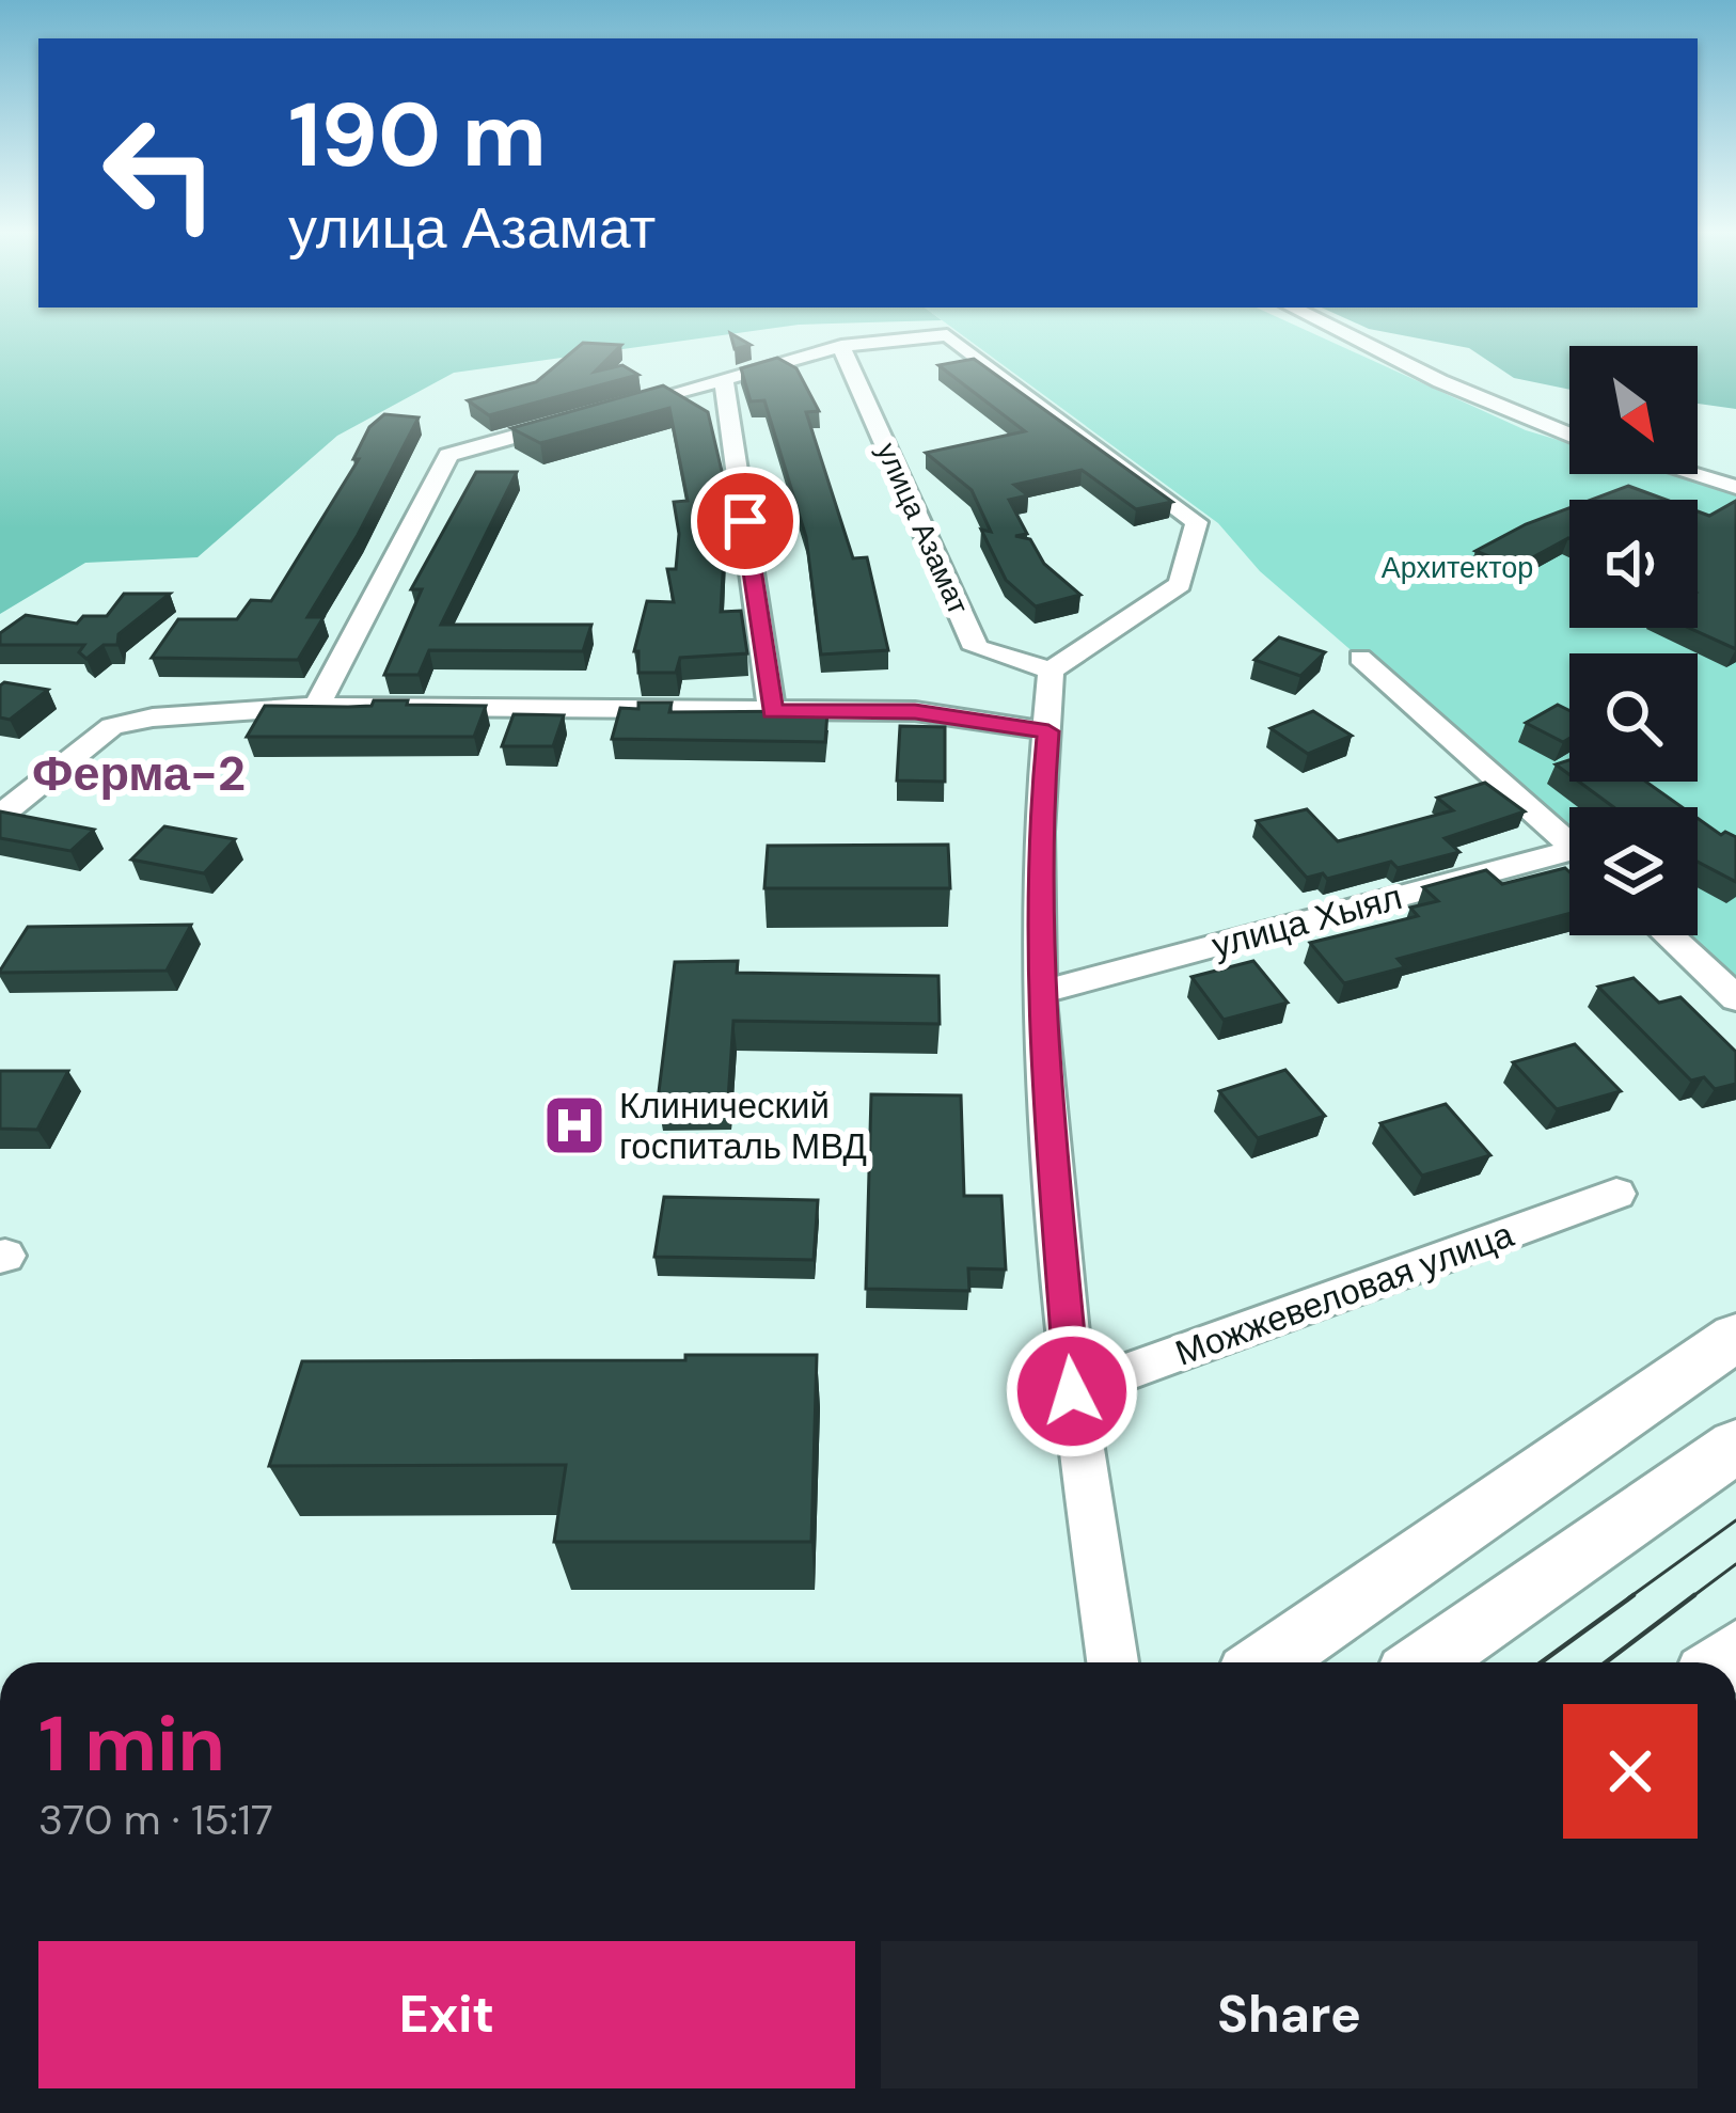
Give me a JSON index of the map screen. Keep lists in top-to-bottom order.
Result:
{
  "streets": {
    "street": ["улица Азамат", "улица Хыял", "Можжевеловая улица"]
  },
  "districts": ["Ферма-2"],
  "parks": ["Архитектор"],
  "places": {
    "hospital": ["Клинический госпиталь МВД"]
  },
  "north": "bottom right",
  "page": {
    "turn": ["190 m", "улица Азамат"],
    "heading": ["1 min", "370 m · 15:17"],
    "buttons": ["Exit", "Share"]
  }
}
